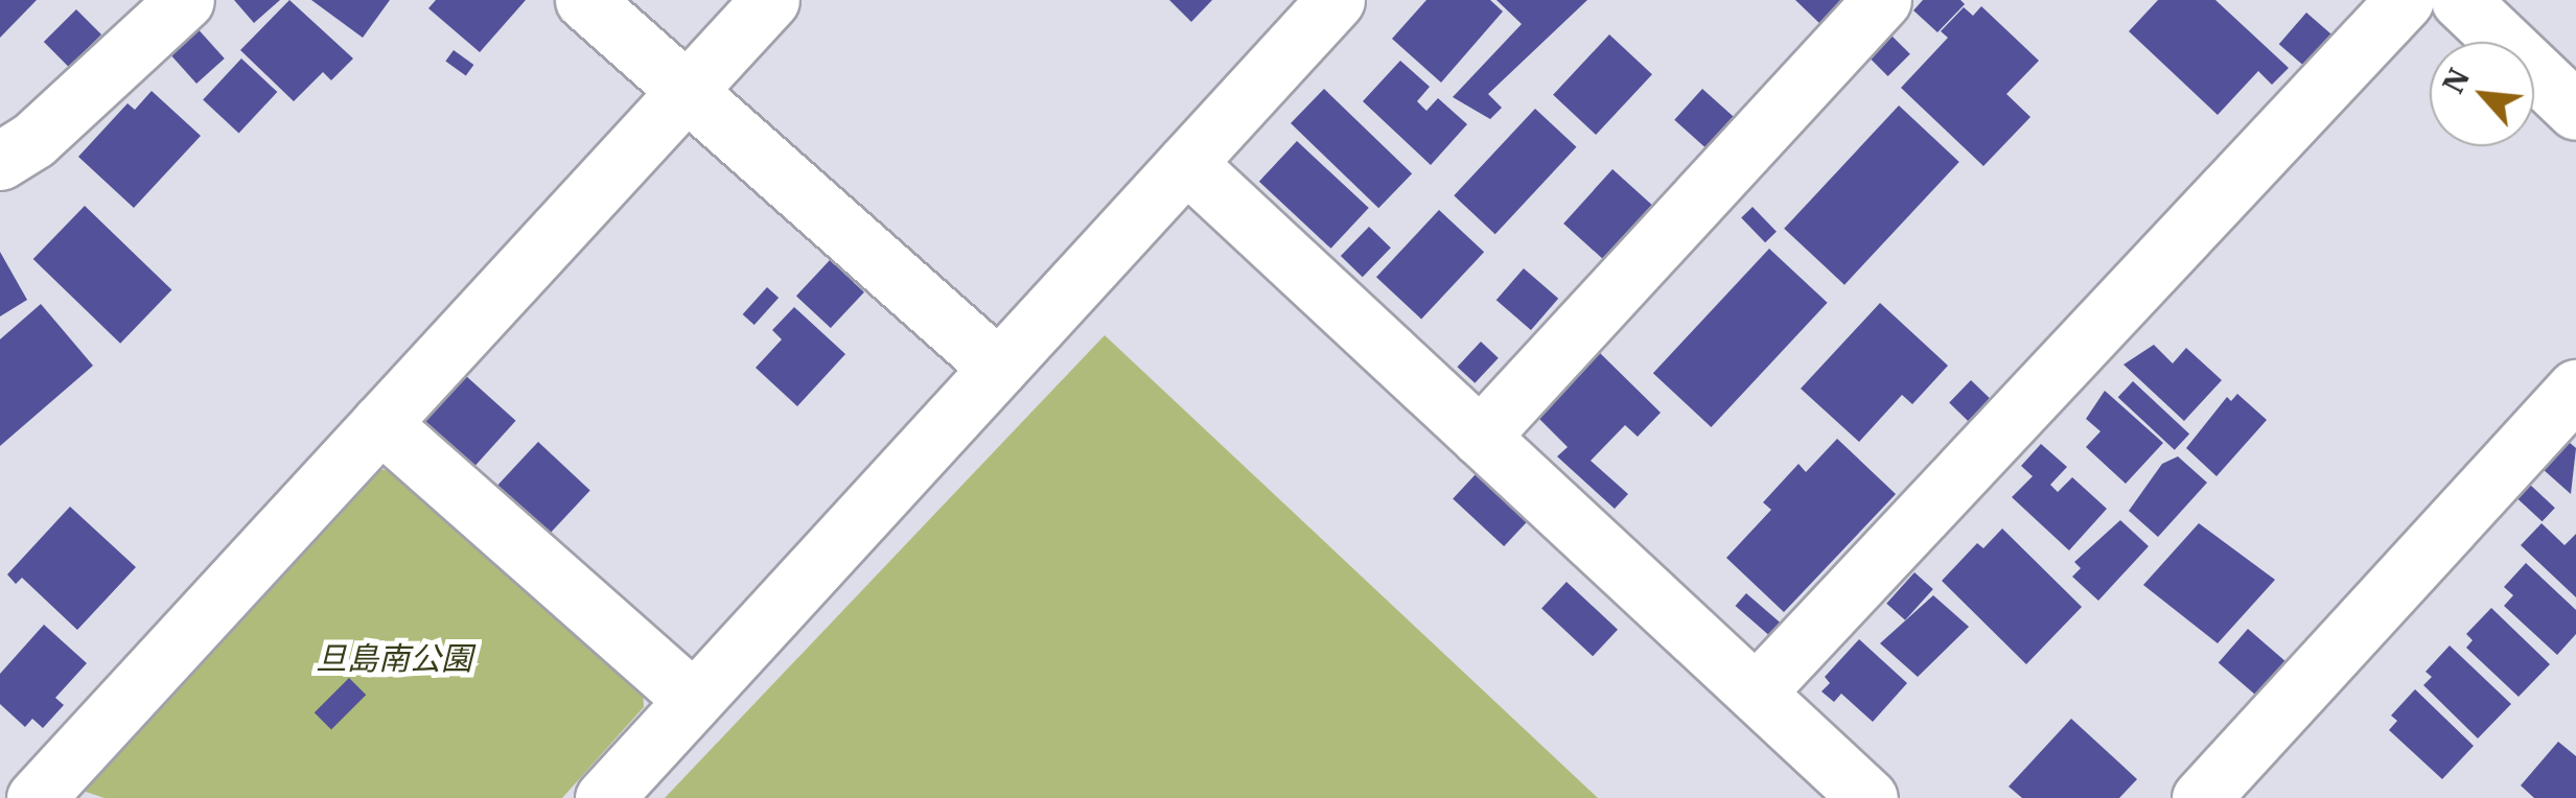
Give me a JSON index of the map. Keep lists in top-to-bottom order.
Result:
{
  "parks": ["旦島南公園"],
  "north": "top left"
}
